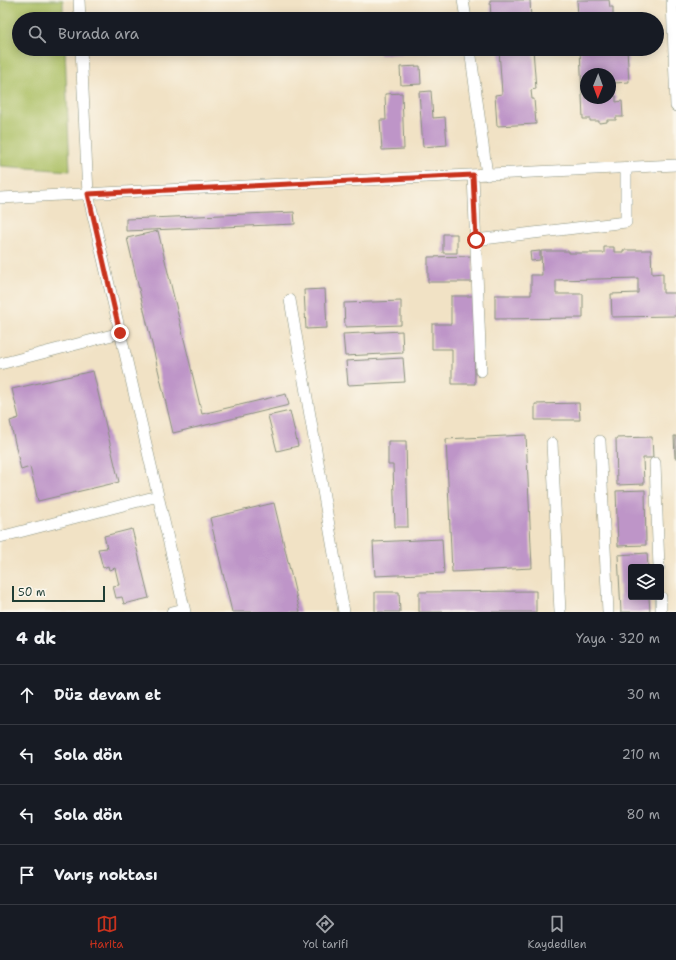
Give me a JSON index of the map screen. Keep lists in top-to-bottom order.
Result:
{
  "scale_bar": "50 m",
  "north": "bottom",
  "page": {
    "search": "Burada ara",
    "scale": "50 m",
    "heading": ["4 dk", "Yaya · 320 m"],
    "list": [
      ["Düz devam et", "30 m"],
      ["Sola dön", "210 m"],
      ["Sola dön", "80 m"],
      "Varış noktası"
    ],
    "nav": ["Harita", "Yol tarifi", "Kaydedilen"]
  }
}
